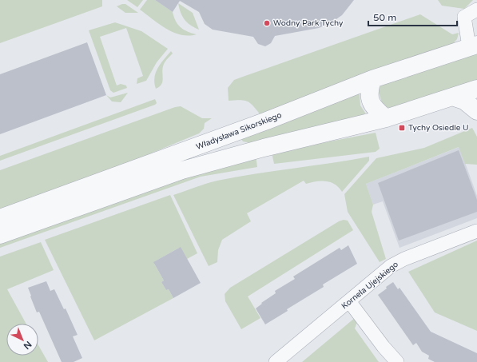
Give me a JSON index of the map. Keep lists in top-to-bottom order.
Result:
{
  "streets": {
    "street": ["Władysława Sikorskiego", "Kornela Ujejskiego"]
  },
  "places": {
    "other": ["Wodny Park Tychy"],
    "transit": ["Tychy Osiedle U"]
  },
  "scale_bar": "50 m",
  "north": "bottom right"
}
